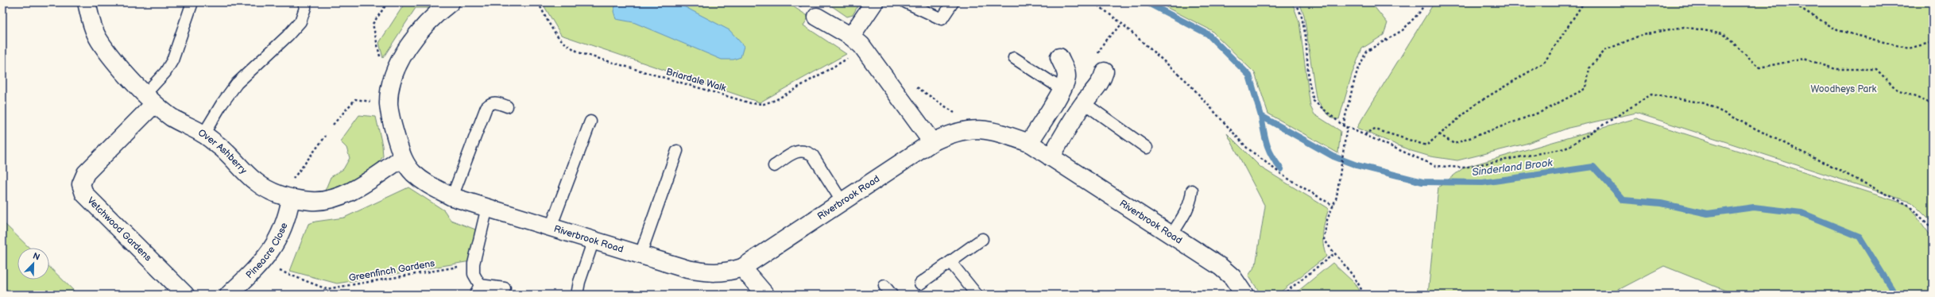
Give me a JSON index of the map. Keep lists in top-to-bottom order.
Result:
{
  "streets": {
    "street": [
      "Over Ashberry",
      "Riverbrook Road",
      "Vetchwood Gardens",
      "Pineacre Close"
    ],
    "path": ["Briardale Walk", "Greenfinch Gardens"]
  },
  "crossings": [
    ["Over Ashberry", "Riverbrook Road"],
    ["Over Ashberry", "Vetchwood Gardens"],
    ["Over Ashberry", "Pineacre Close"],
    ["Pineacre Close", "Greenfinch Gardens"]
  ],
  "water": ["Sinderland Brook"],
  "parks": ["Woodheys Park"],
  "north": "top right"
}
